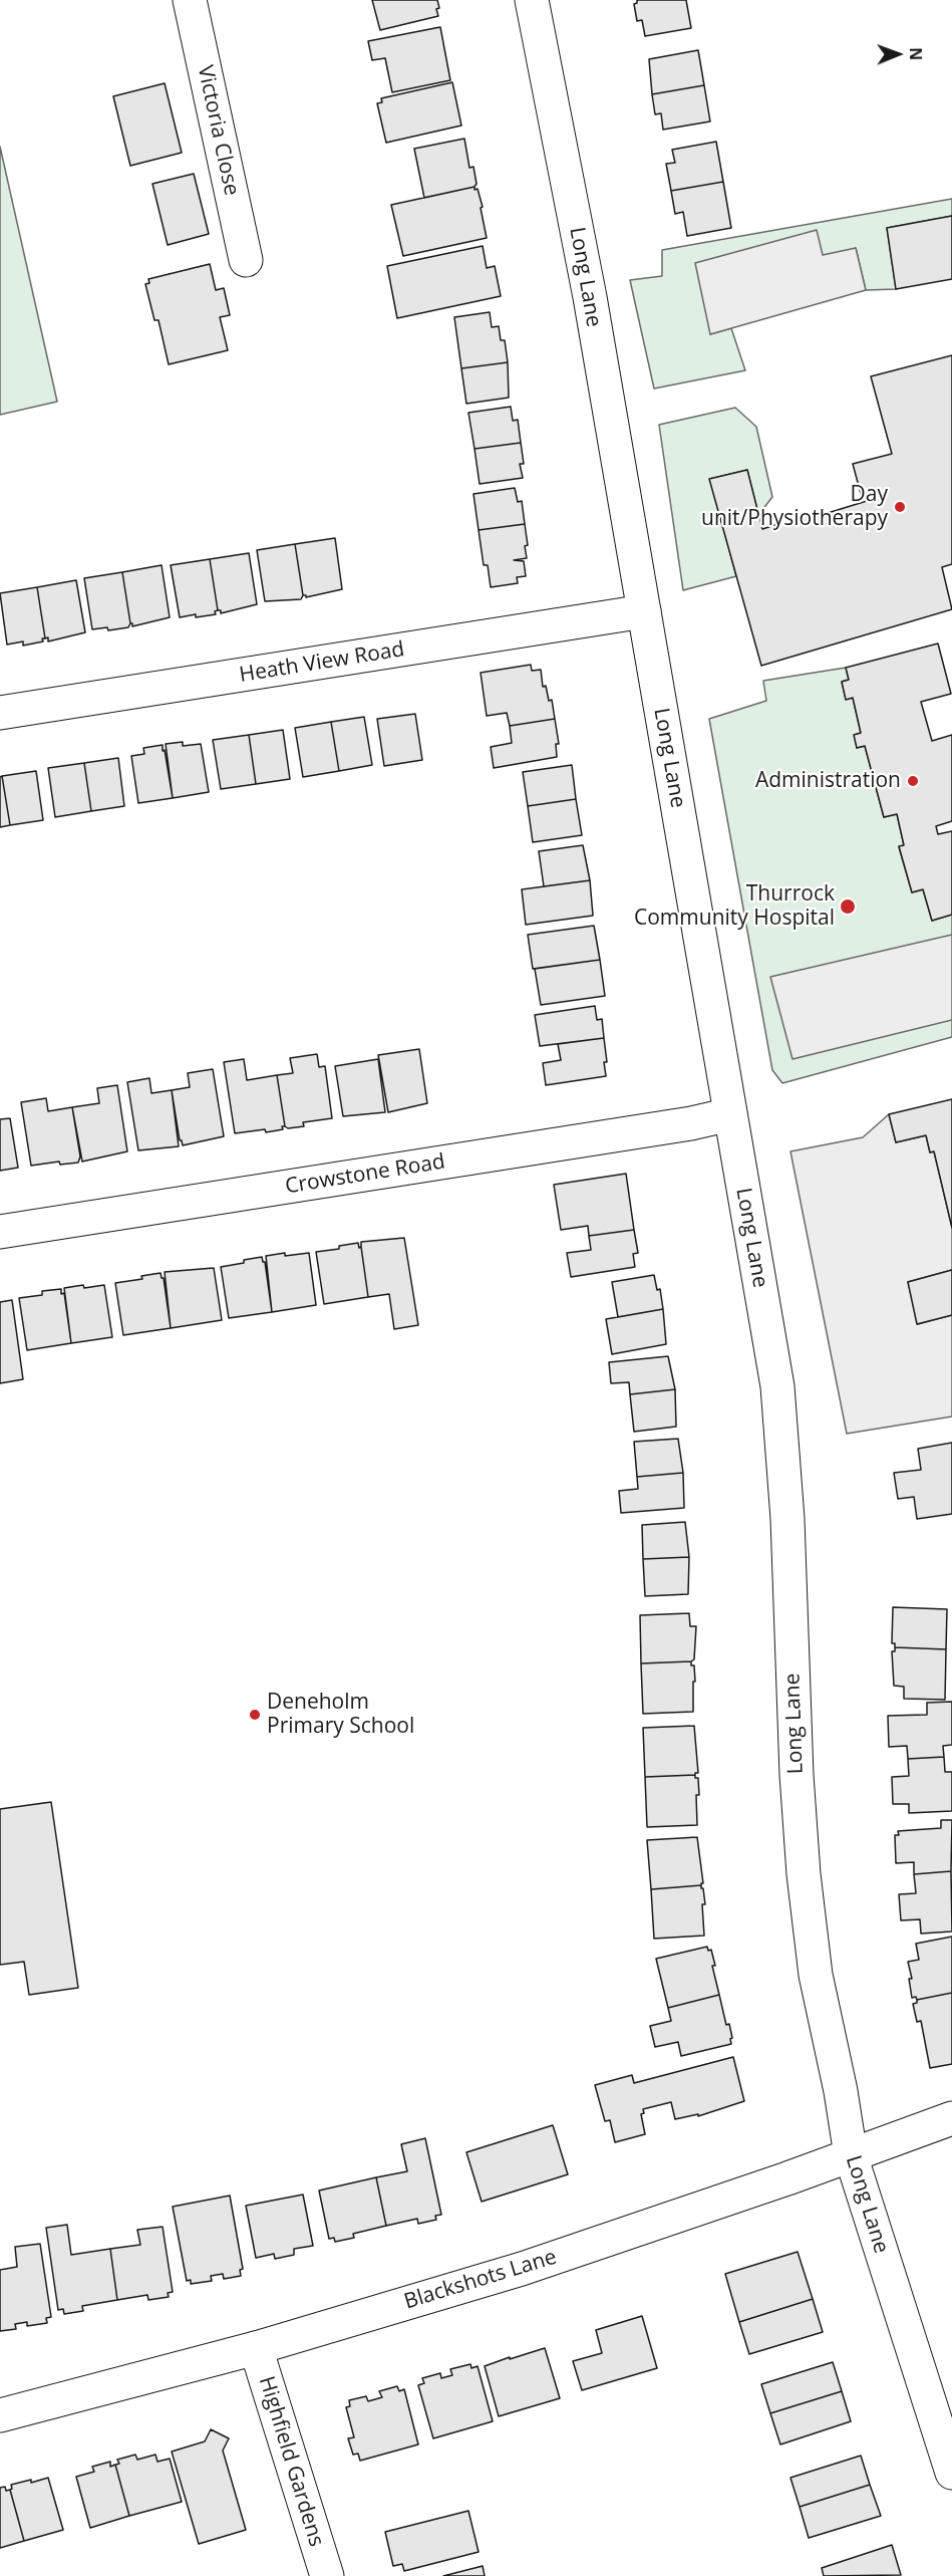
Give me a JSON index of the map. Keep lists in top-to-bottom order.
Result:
{
  "streets": {
    "street": [
      "Victoria Close",
      "Long Lane",
      "Heath View Road",
      "Crowstone Road",
      "Blackshots Lane",
      "Highfield Gardens"
    ]
  },
  "crossings": [
    ["Long Lane", "Heath View Road"],
    ["Long Lane", "Crowstone Road"],
    ["Long Lane", "Blackshots Lane"],
    ["Blackshots Lane", "Highfield Gardens"]
  ],
  "places": [
    "Day unit/Physiotherapy",
    "Administration",
    "Thurrock Community Hospital",
    "Deneholm Primary School"
  ],
  "north": "right"
}
